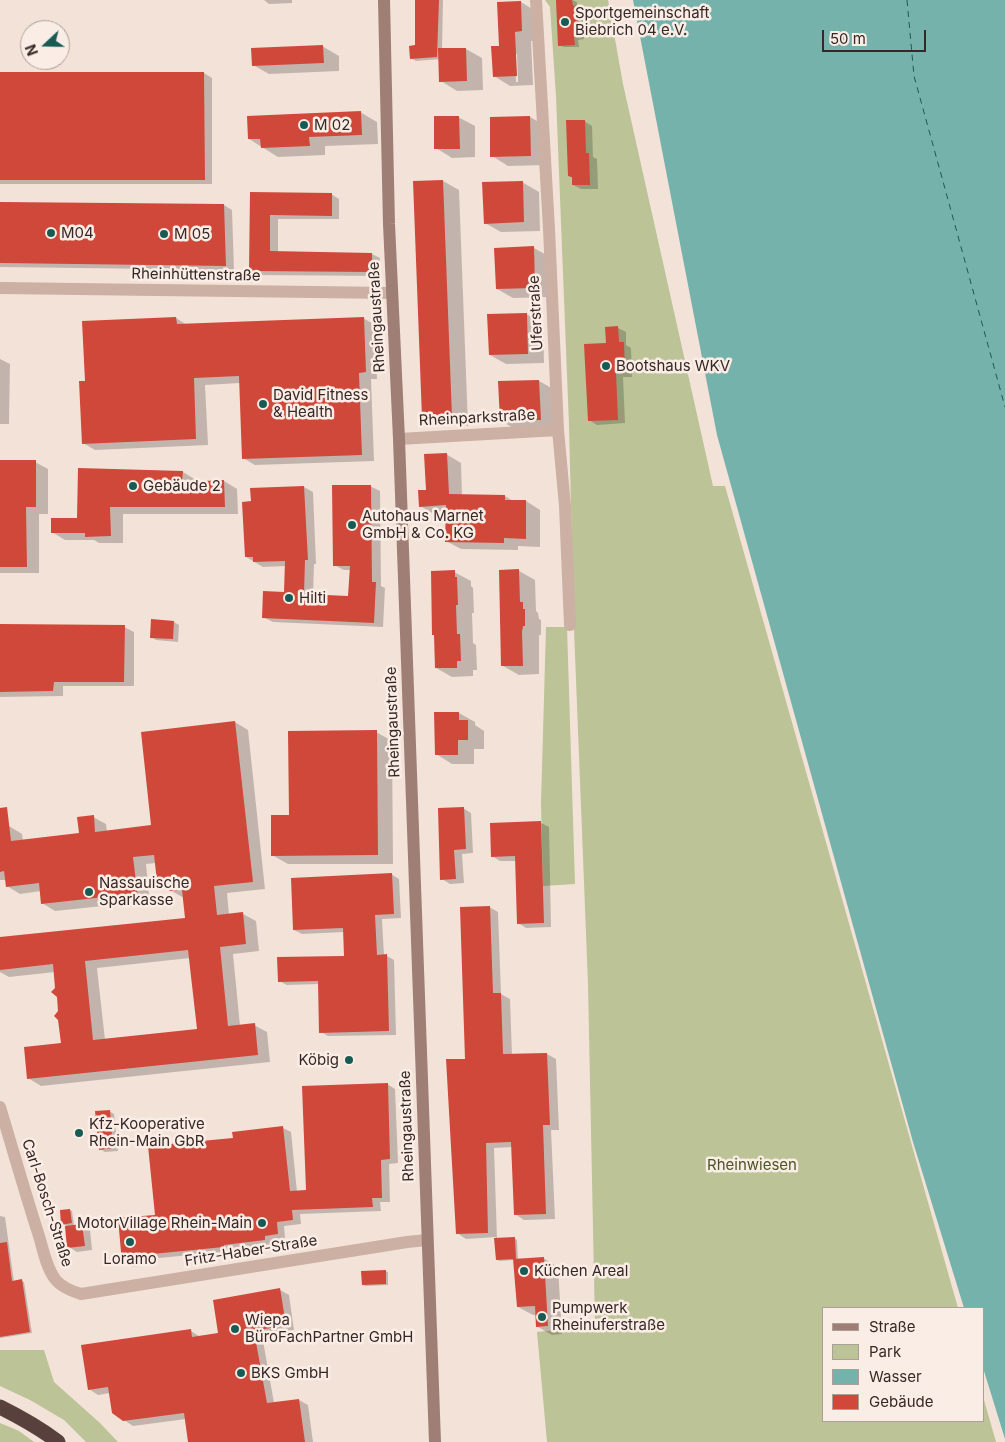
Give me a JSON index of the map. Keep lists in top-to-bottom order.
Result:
{
  "streets": {
    "street": [
      "Rheinhüttenstraße",
      "Uferstraße",
      "Rheingaustraße",
      "Rheinparkstraße",
      "Carl-Bosch-Straße",
      "Fritz-Haber-Straße"
    ]
  },
  "crossings": [
    ["Rheinhüttenstraße", "Rheingaustraße"],
    ["Uferstraße", "Rheinparkstraße"],
    ["Rheingaustraße", "Rheinparkstraße"],
    ["Rheingaustraße", "Fritz-Haber-Straße"],
    ["Carl-Bosch-Straße", "Fritz-Haber-Straße"]
  ],
  "parks": ["Rheinwiesen"],
  "places": [
    "Sportgemeinschaft Biebrich 04 e.V.",
    "M 02",
    "M04",
    "M 05",
    "Bootshaus WKV",
    "David Fitness & Health",
    "Gebäude 2",
    "Autohaus Marnet GmbH & Co. KG",
    "Hilti",
    "Nassauische Sparkasse",
    "Köbig",
    "Kfz-Kooperative Rhein-Main GbR",
    "MotorVillage Rhein-Main",
    "Loramo",
    "Küchen Areal",
    "Pumpwerk Rheinuferstraße",
    "Wiepa BüroFachPartner GmbH",
    "BKS GmbH"
  ],
  "legend": [
    "Straße",
    "Park",
    "Wasser",
    "Gebäude"
  ],
  "scale_bar": "50 m",
  "north": "left"
}
